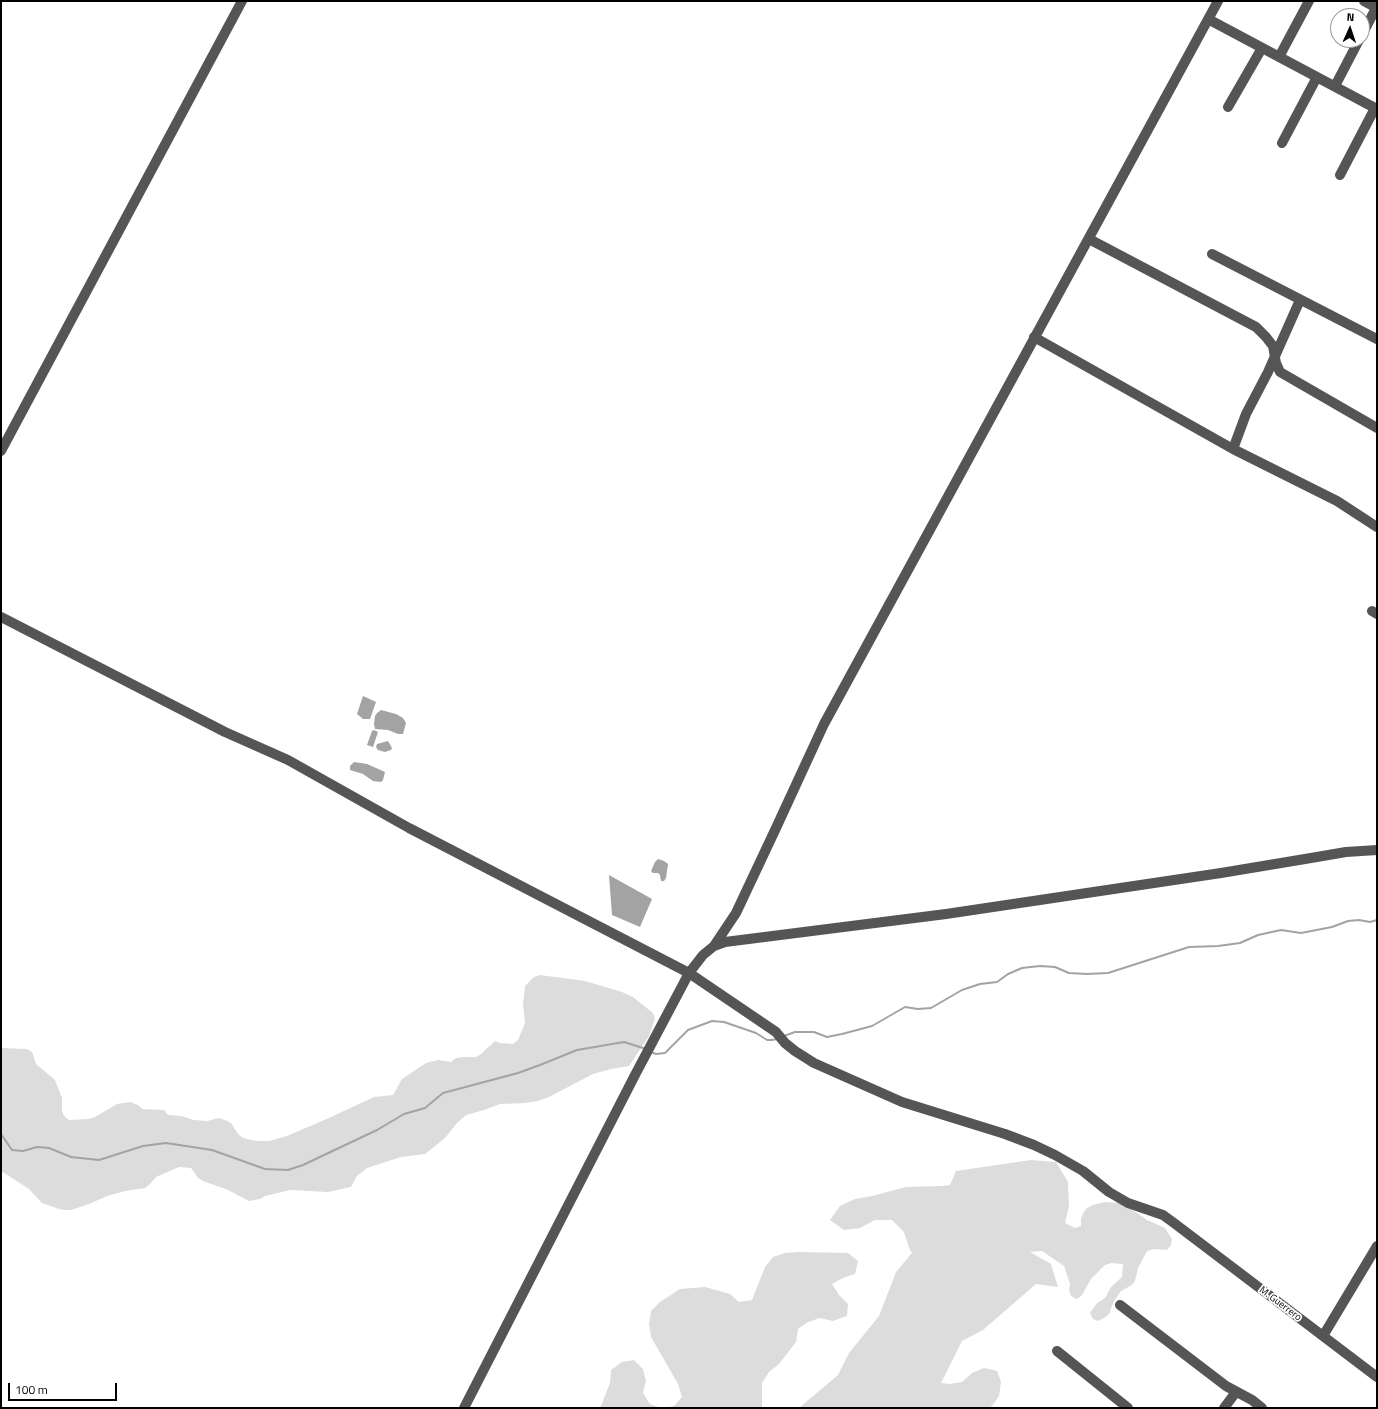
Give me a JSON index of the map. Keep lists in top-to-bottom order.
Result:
{
  "streets": {
    "street": ["M. Guerrero"]
  },
  "scale_bar": "100 m",
  "north": "top"
}
